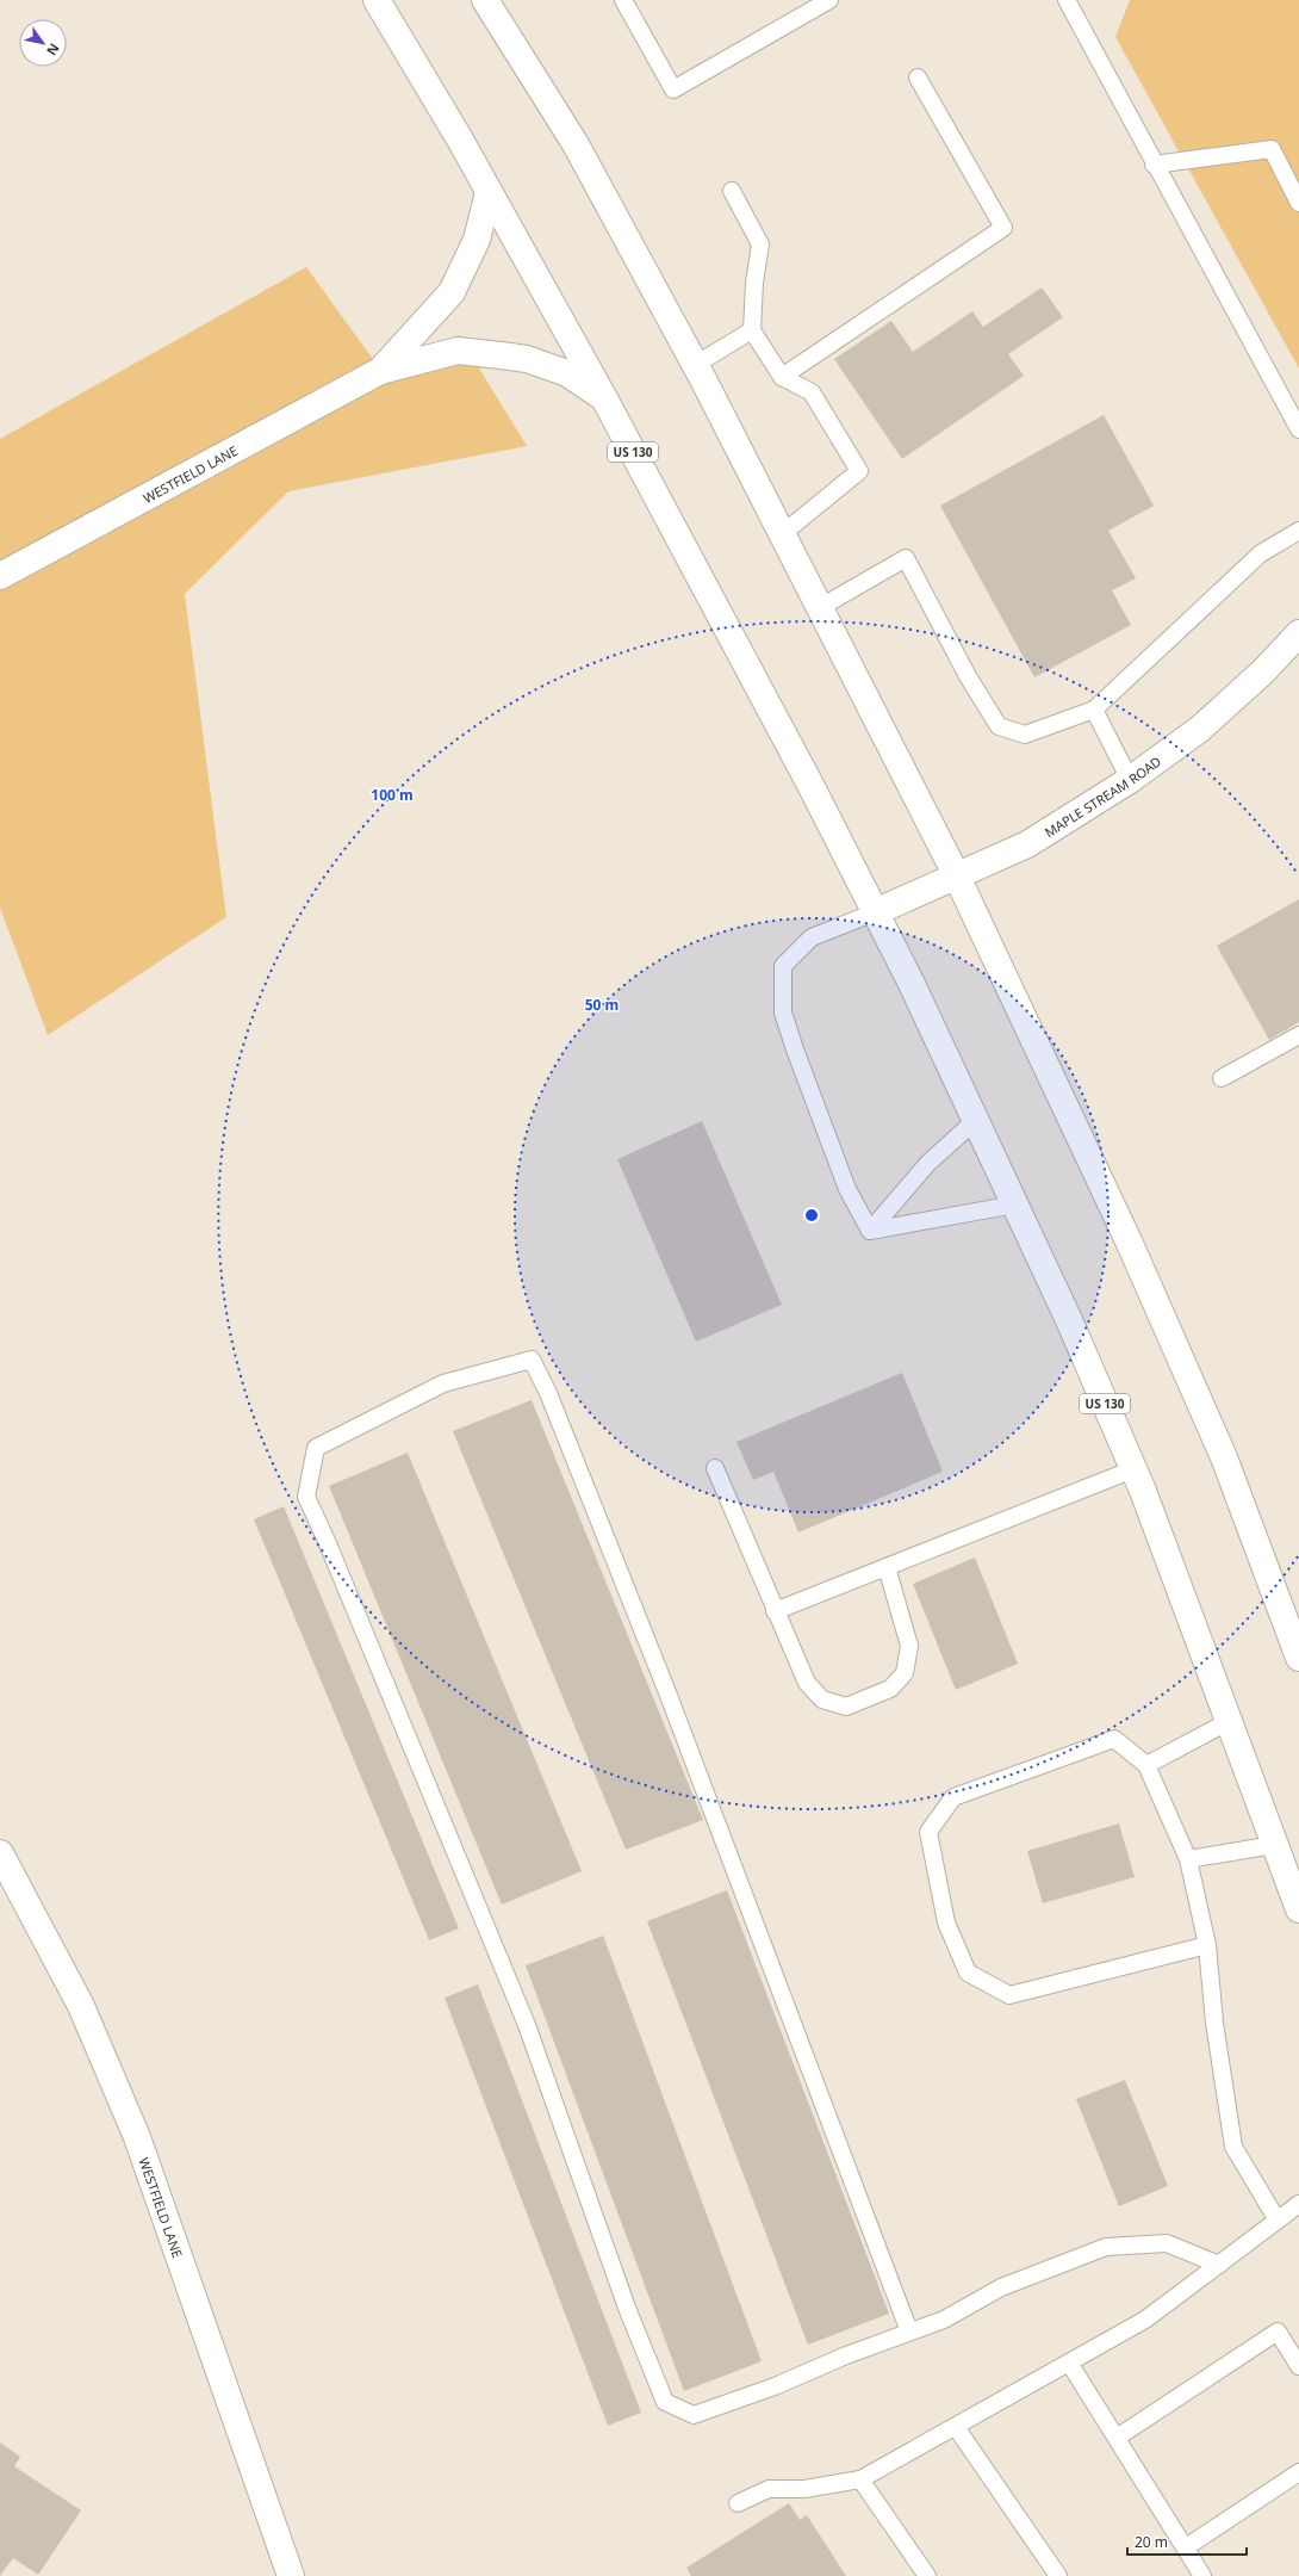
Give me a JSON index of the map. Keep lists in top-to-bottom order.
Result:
{
  "streets": {
    "main road": ["US 130", "WESTFIELD LANE", "MAPLE STREAM ROAD"]
  },
  "crossings": [
    ["US 130", "WESTFIELD LANE"],
    ["US 130", "MAPLE STREAM ROAD"]
  ],
  "scale_bar": "20 m",
  "north": "bottom right",
  "rings": ["100 m", "50 m"]
}
